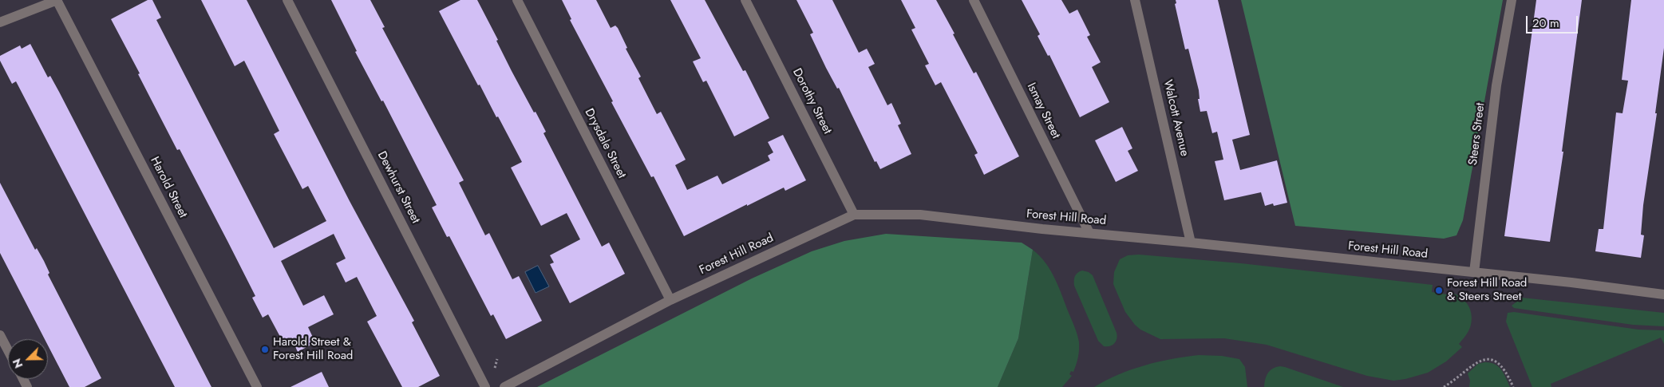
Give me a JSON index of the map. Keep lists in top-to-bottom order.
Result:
{
  "streets": {
    "street": [
      "Dorothy Street",
      "Ismay Street",
      "Walcott Avenue",
      "Steers Street",
      "Drysdale Street",
      "Harold Street",
      "Dewhurst Street",
      "Forest Hill Road"
    ]
  },
  "crossings": [
    ["Dorothy Street", "Forest Hill Road"],
    ["Ismay Street", "Forest Hill Road"],
    ["Walcott Avenue", "Forest Hill Road"],
    ["Steers Street", "Forest Hill Road"],
    ["Drysdale Street", "Forest Hill Road"]
  ],
  "places": ["Forest Hill Road & Steers Street", "Harold Street & Forest Hill Road"],
  "scale_bar": "20 m",
  "north": "bottom left"
}
